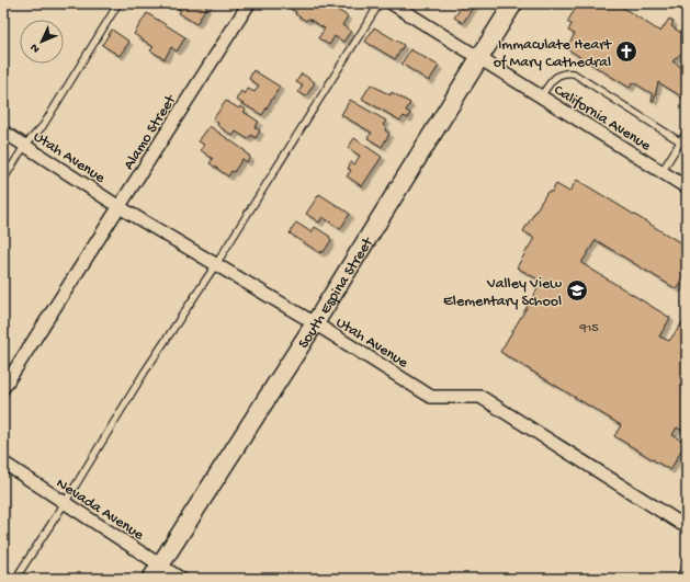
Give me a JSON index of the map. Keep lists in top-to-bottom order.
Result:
{
  "streets": {
    "street": [
      "California Avenue",
      "Alamo Street",
      "Utah Avenue",
      "South Espina Street",
      "Nevada Avenue"
    ]
  },
  "crossings": [
    ["California Avenue", "South Espina Street"],
    ["Alamo Street", "Utah Avenue"],
    ["Utah Avenue", "South Espina Street"],
    ["South Espina Street", "Nevada Avenue"]
  ],
  "places": {
    "church": ["Immaculate Heart of Mary Cathedral"],
    "school or university": ["Valley View Elementary School"]
  },
  "house_numbers": ["915"],
  "north": "bottom left"
}
